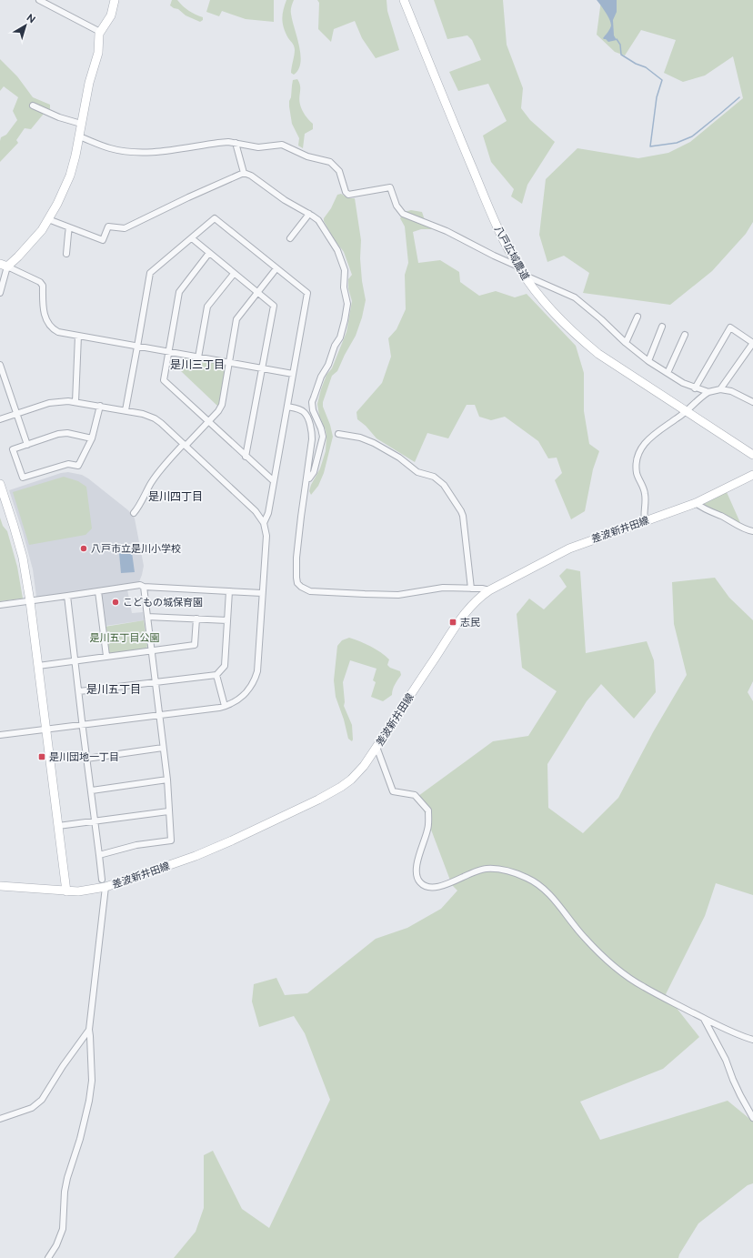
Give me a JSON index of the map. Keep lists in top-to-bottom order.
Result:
{
  "streets": {
    "street": ["八戸広域農道", "差波新井田線"]
  },
  "districts": ["是川三丁目", "是川四丁目", "是川五丁目"],
  "parks": ["是川五丁目公園"],
  "places": {
    "other": ["八戸市立是川小学校", "こどもの城保育園"],
    "transit": ["志民", "是川団地一丁目"]
  },
  "north": "top right"
}
